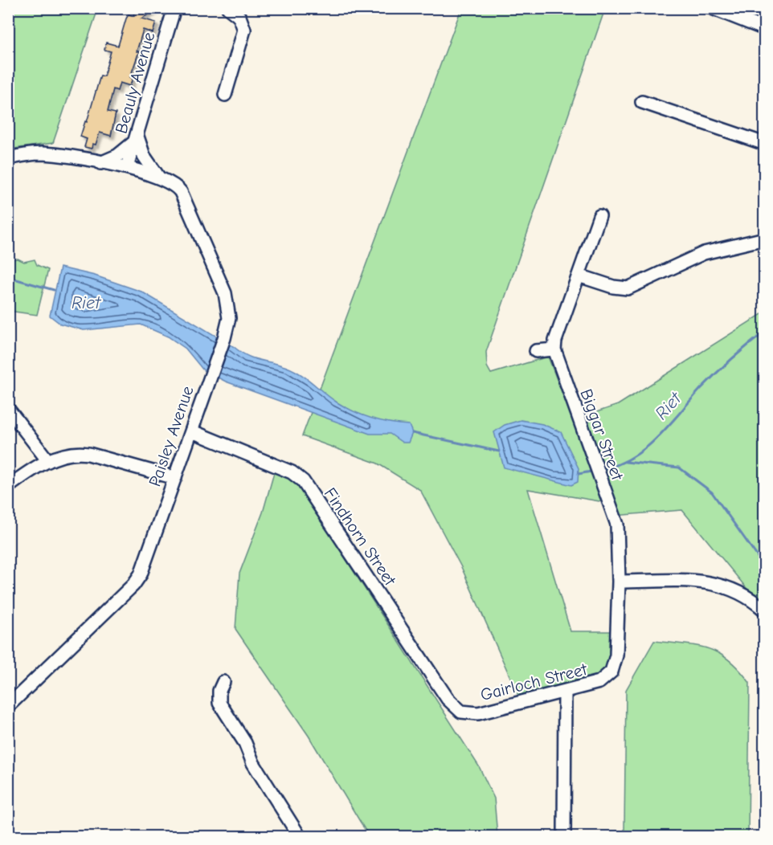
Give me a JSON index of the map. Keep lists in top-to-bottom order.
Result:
{
  "streets": {
    "street": [
      "Beauly Avenue",
      "Biggar Street",
      "Paisley Avenue",
      "Findhorn Street",
      "Gairloch Street"
    ]
  },
  "crossings": [
    ["Beauly Avenue", "Paisley Avenue"],
    ["Biggar Street", "Gairloch Street"],
    ["Paisley Avenue", "Findhorn Street"],
    ["Findhorn Street", "Gairloch Street"]
  ],
  "water": ["Riet"]
}
